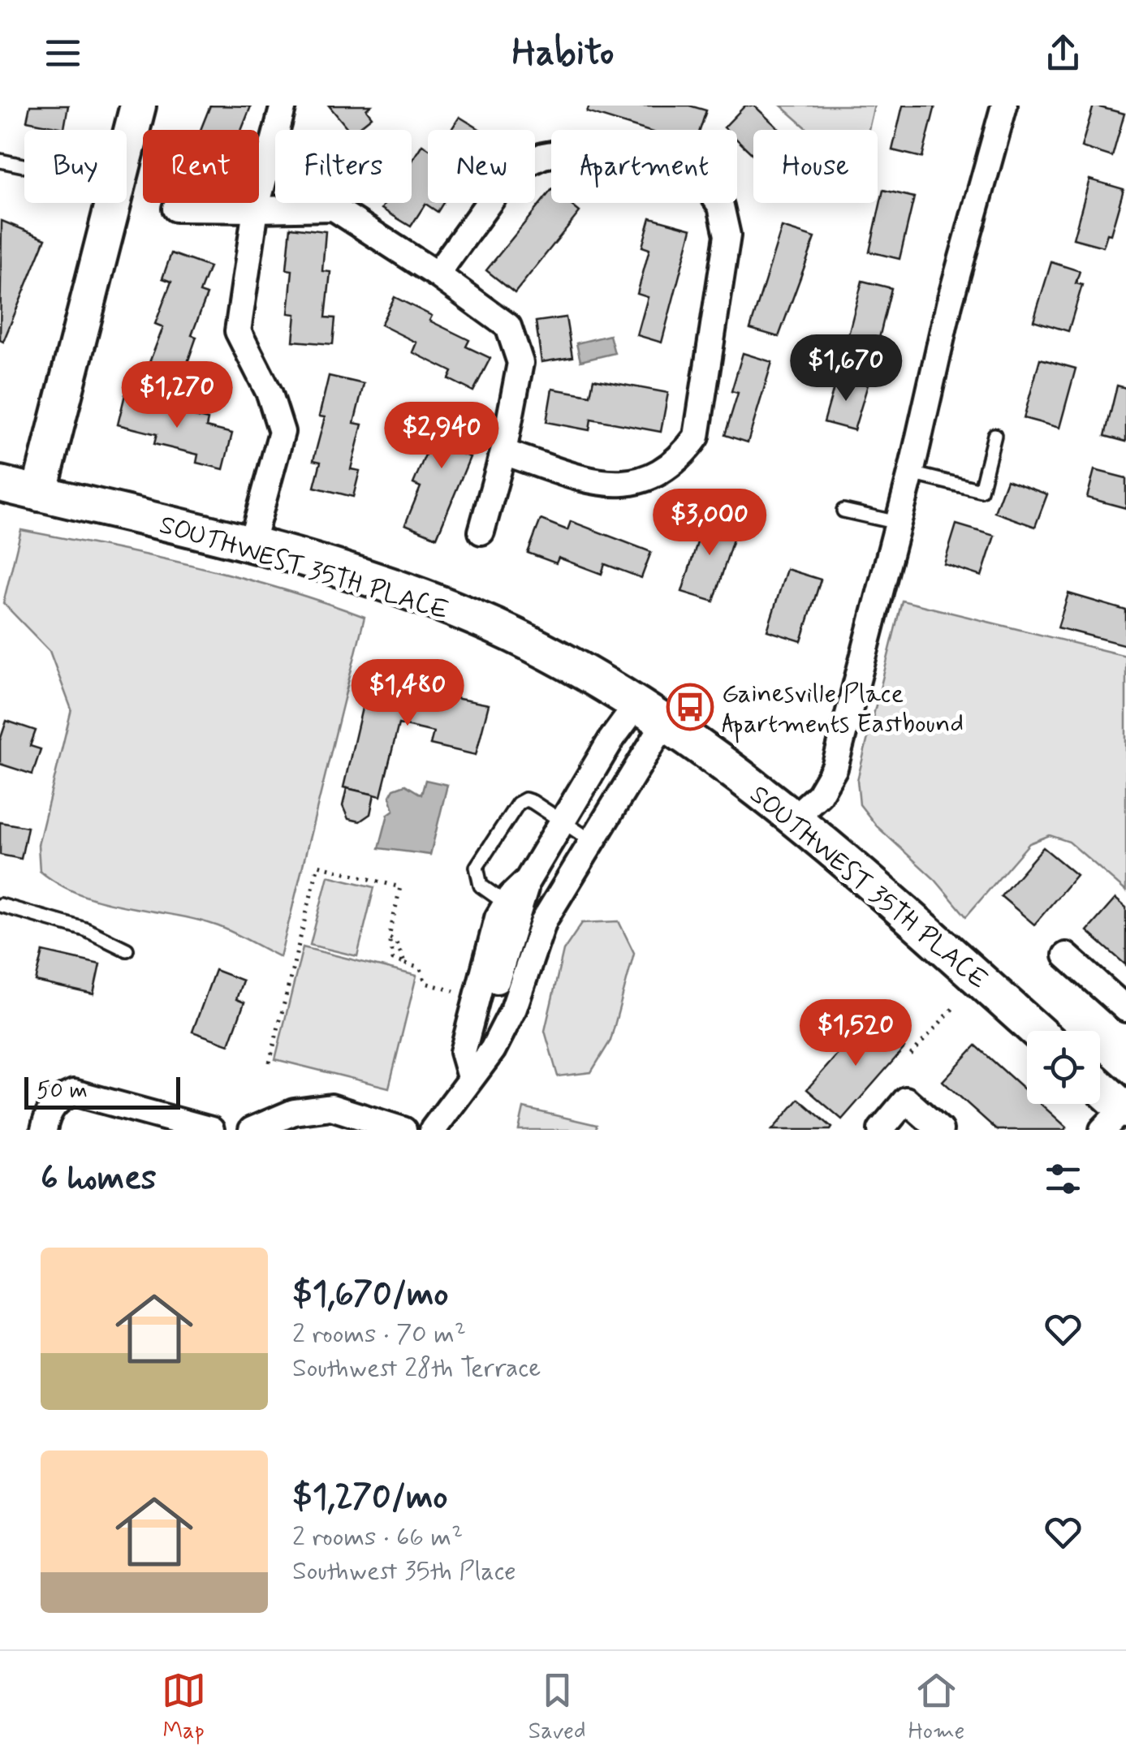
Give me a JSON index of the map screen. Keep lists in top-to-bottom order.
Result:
{
  "streets": {
    "street": ["SOUTHWEST 35TH PLACE"]
  },
  "places": {
    "bus stop": ["Gainesville Place Apartments Eastbound"]
  },
  "scale_bar": "50 m",
  "page": {
    "header": "Habito",
    "chip": [
      "Buy",
      "Rent",
      "Filters",
      "New",
      "Apartment",
      "House"
    ],
    "price": [
      "$1,670",
      "$1,270",
      "$2,940",
      "$3,000",
      "$1,480",
      "$1,520"
    ],
    "scale": "50 m",
    "heading": "6 homes",
    "list": [
      {
        "name": "$1,670/mo",
        "note": "2 rooms · 70 m² · Southwest 28th Terrace"
      },
      {
        "name": "$1,270/mo",
        "note": "2 rooms · 66 m² · Southwest 35th Place"
      }
    ],
    "tabs": ["Map", "Saved", "Home"]
  }
}
